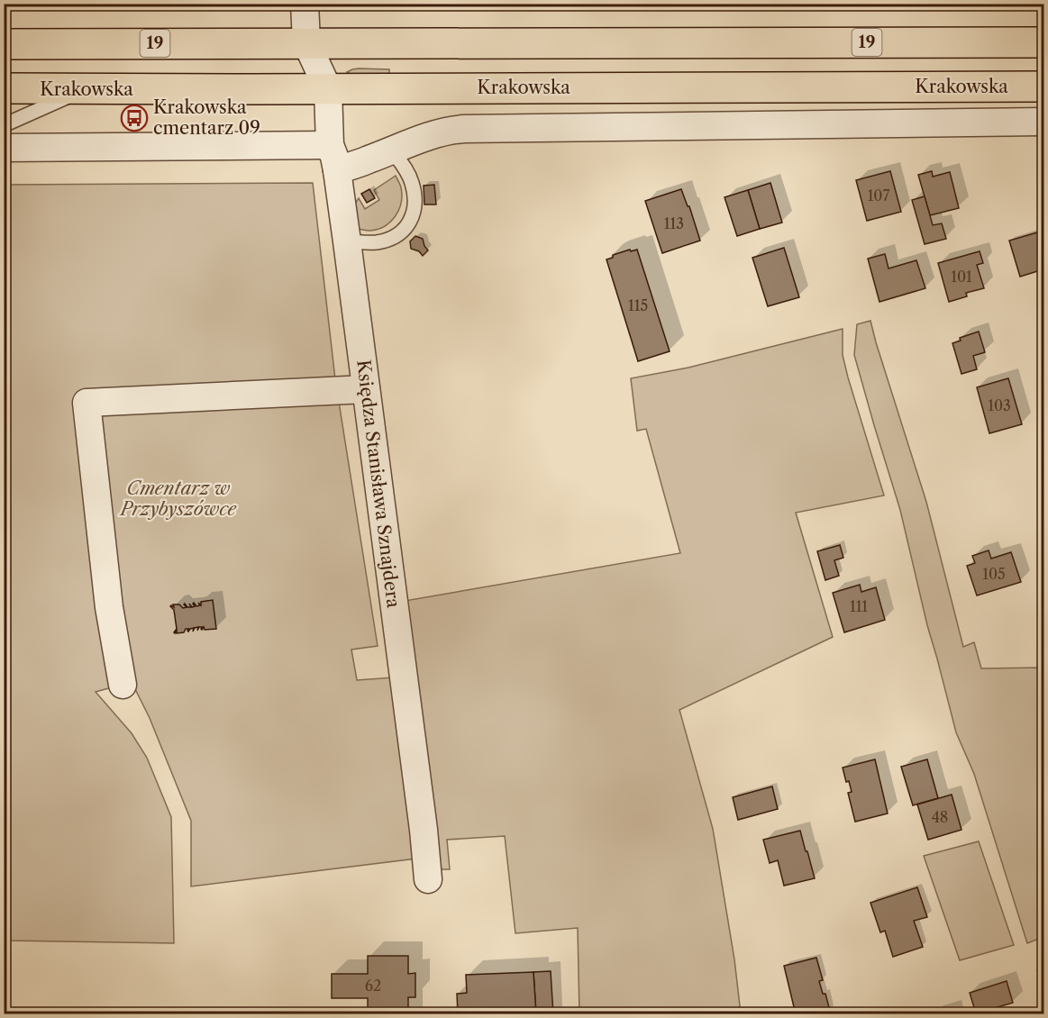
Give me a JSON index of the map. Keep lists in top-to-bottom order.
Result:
{
  "streets": {
    "main road": ["19", "Krakowska"],
    "street": ["Księdza Stanisława Sznajdera"]
  },
  "crossings": [
    ["Krakowska", "Księdza Stanisława Sznajdera"]
  ],
  "parks": ["Cmentarz w Przybyszówce"],
  "places": {
    "bus stop": ["Krakowska cmentarz 09"]
  },
  "house_numbers": [
    "107",
    "113",
    "101",
    "115",
    "103",
    "105",
    "111",
    "48",
    "62"
  ]
}
